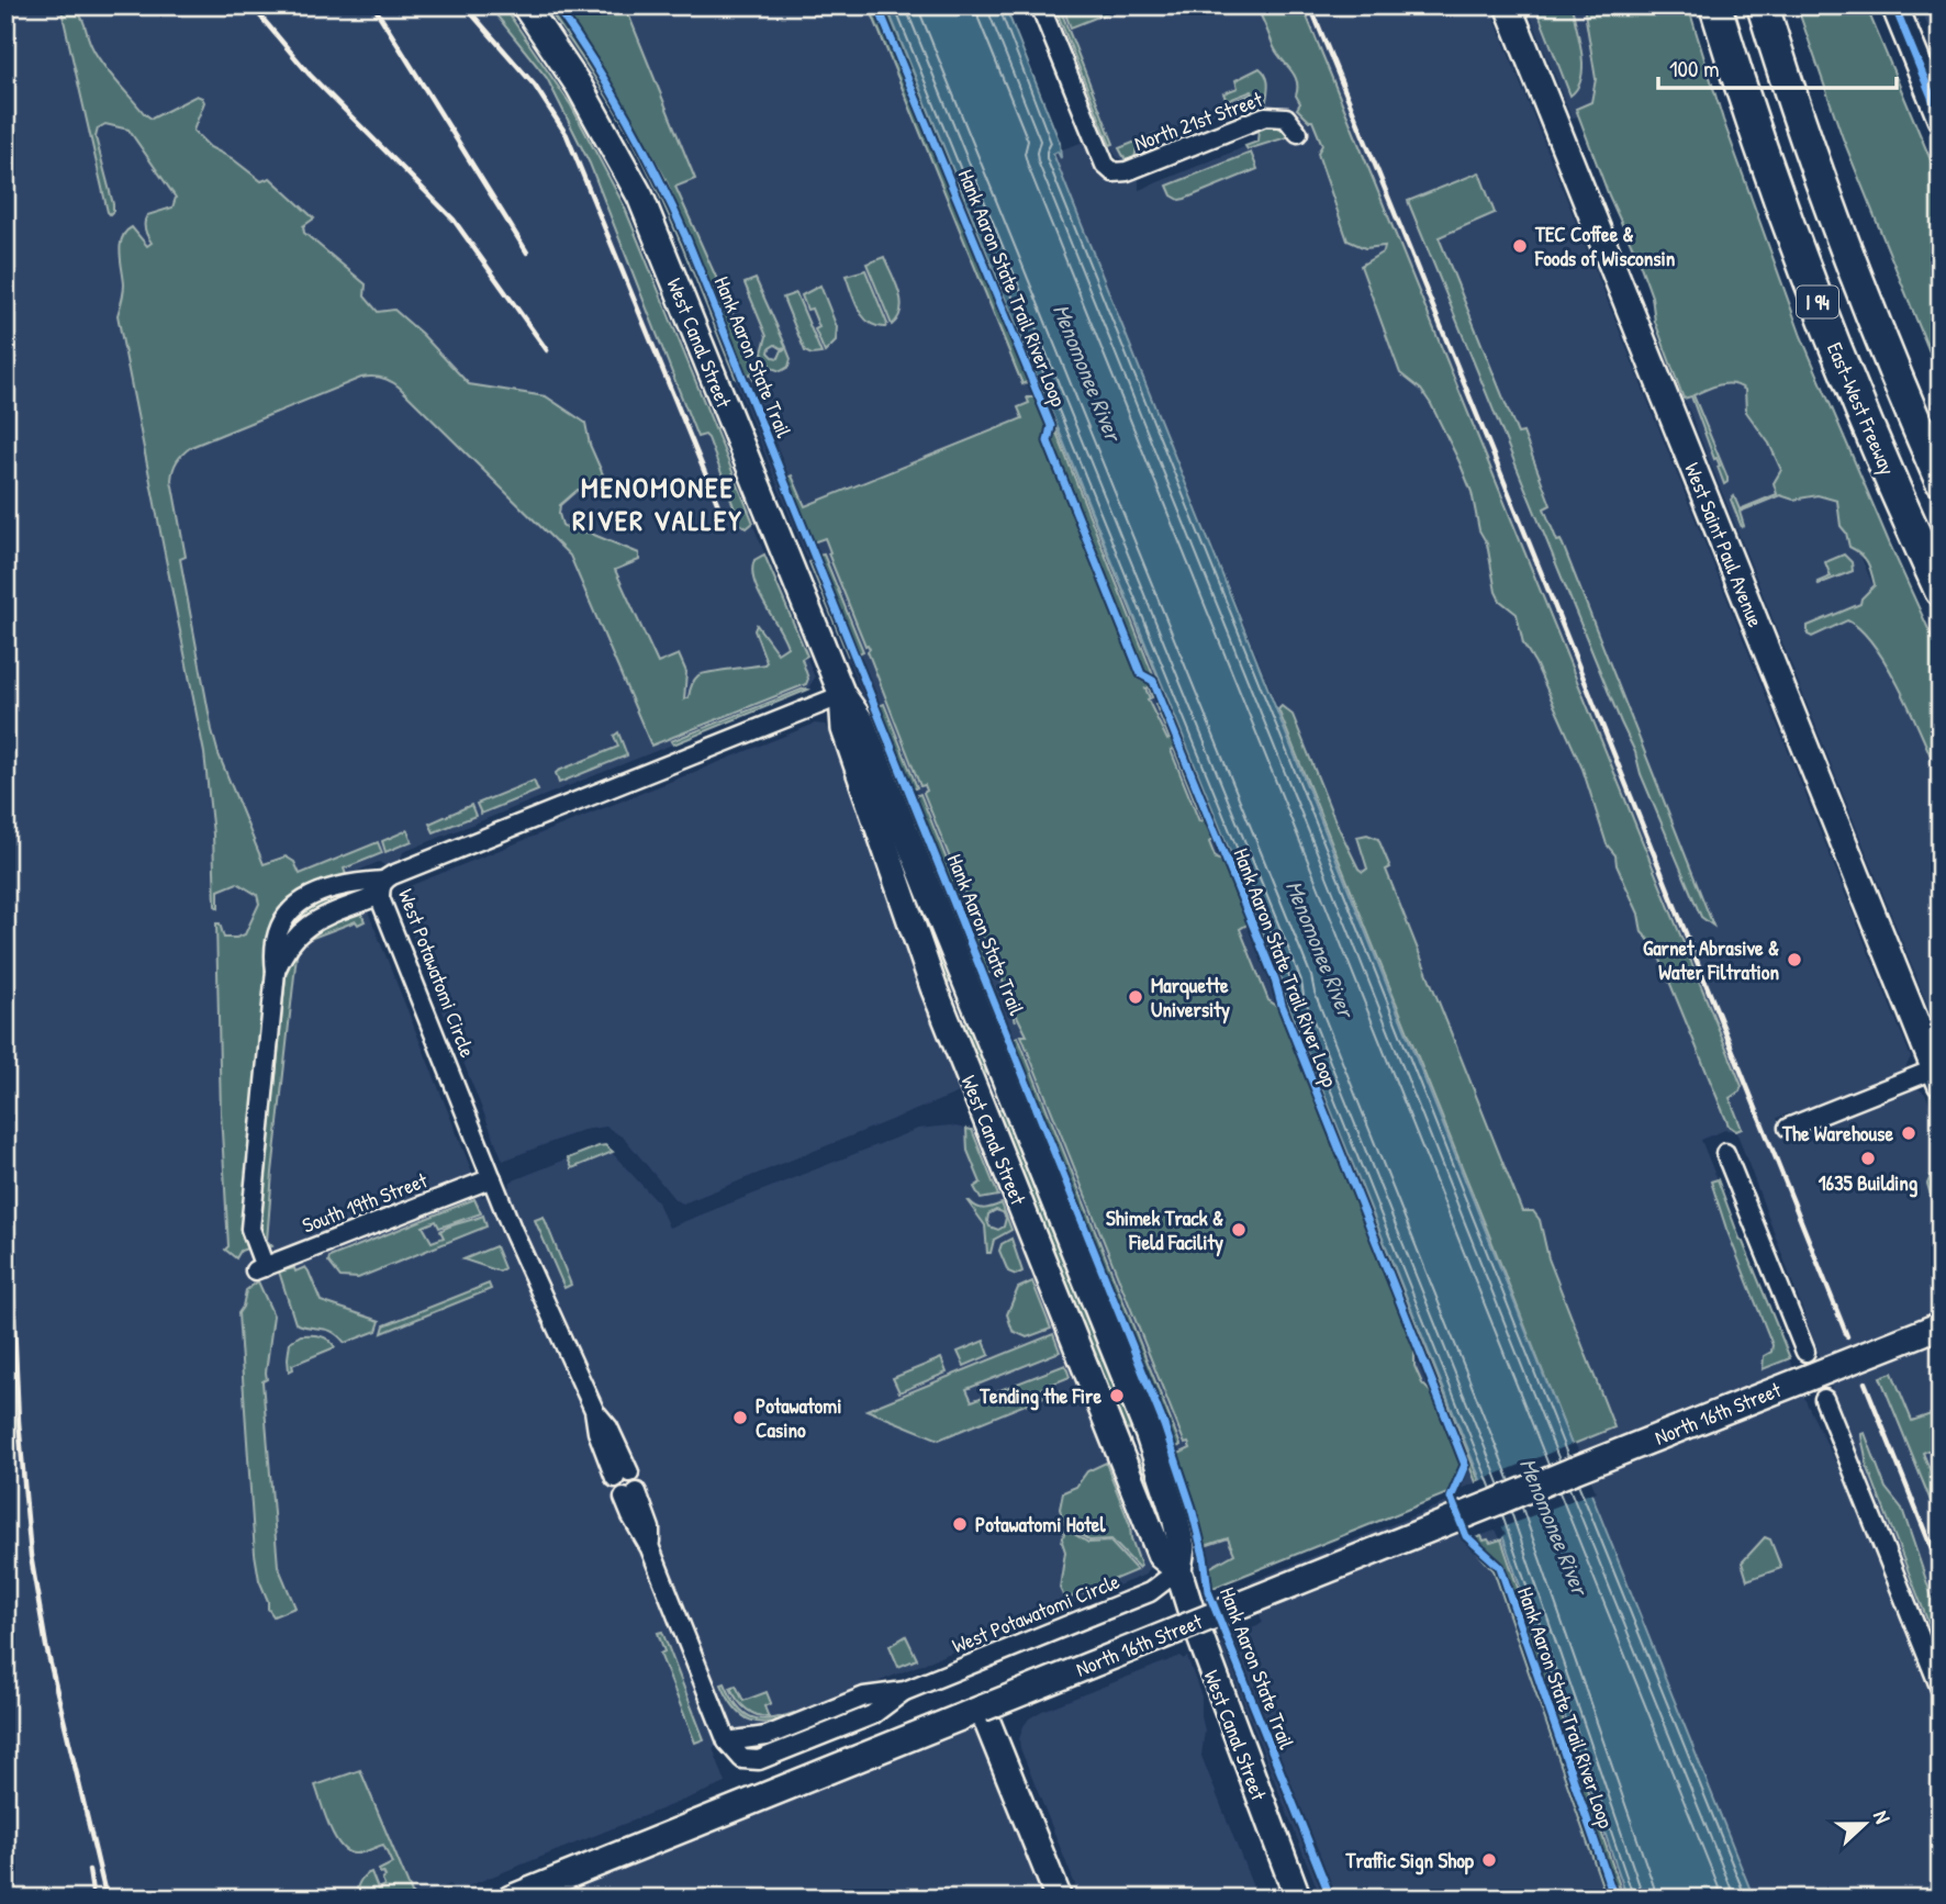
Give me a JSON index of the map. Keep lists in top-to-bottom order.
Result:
{
  "streets": {
    "highway": ["I 94", "East-West Freeway"],
    "street": [
      "North 21st Street",
      "West Canal Street",
      "West Saint Paul Avenue",
      "West Potawatomi Circle",
      "South 19th Street",
      "North 16th Street"
    ],
    "cycle path": ["Hank Aaron State Trail River Loop", "Hank Aaron State Trail"]
  },
  "crossings": [
    ["West Canal Street", "West Potawatomi Circle"],
    ["West Potawatomi Circle", "South 19th Street"]
  ],
  "districts": ["MENOMONEE RIVER VALLEY"],
  "water": ["Menomonee River"],
  "places": [
    "TEC Coffee & Foods of Wisconsin",
    "Garnet Abrasive & Water Filtration",
    "Marquette University",
    "The Warehouse",
    "1635 Building",
    "Shimek Track & Field Facility",
    "Tending the Fire",
    "Potawatomi Casino",
    "Potawatomi Hotel",
    "Traffic Sign Shop"
  ],
  "scale_bar": "100 m",
  "north": "right"
}
